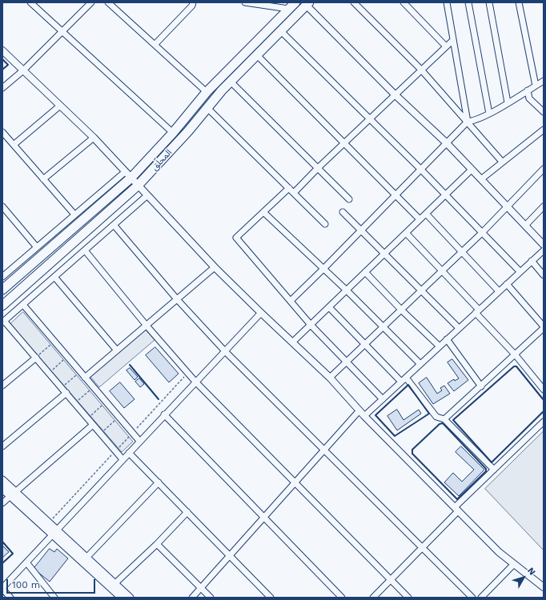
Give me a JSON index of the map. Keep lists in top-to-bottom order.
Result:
{
  "streets": {
    "highway": ["المحلّق"]
  },
  "scale_bar": "100 m",
  "north": "top right"
}
